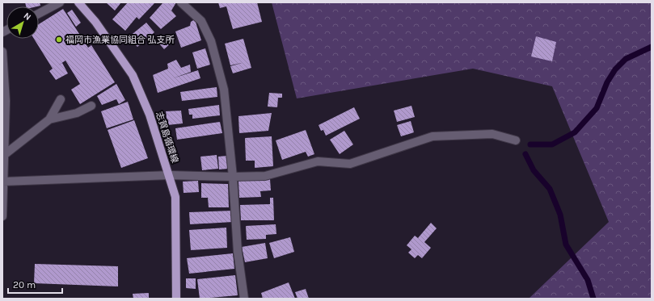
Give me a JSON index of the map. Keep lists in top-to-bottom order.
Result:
{
  "streets": {
    "main road": ["志賀島循環線"]
  },
  "places": ["福岡市漁業協同組合 弘支所"],
  "scale_bar": "20 m",
  "north": "top right"
}
